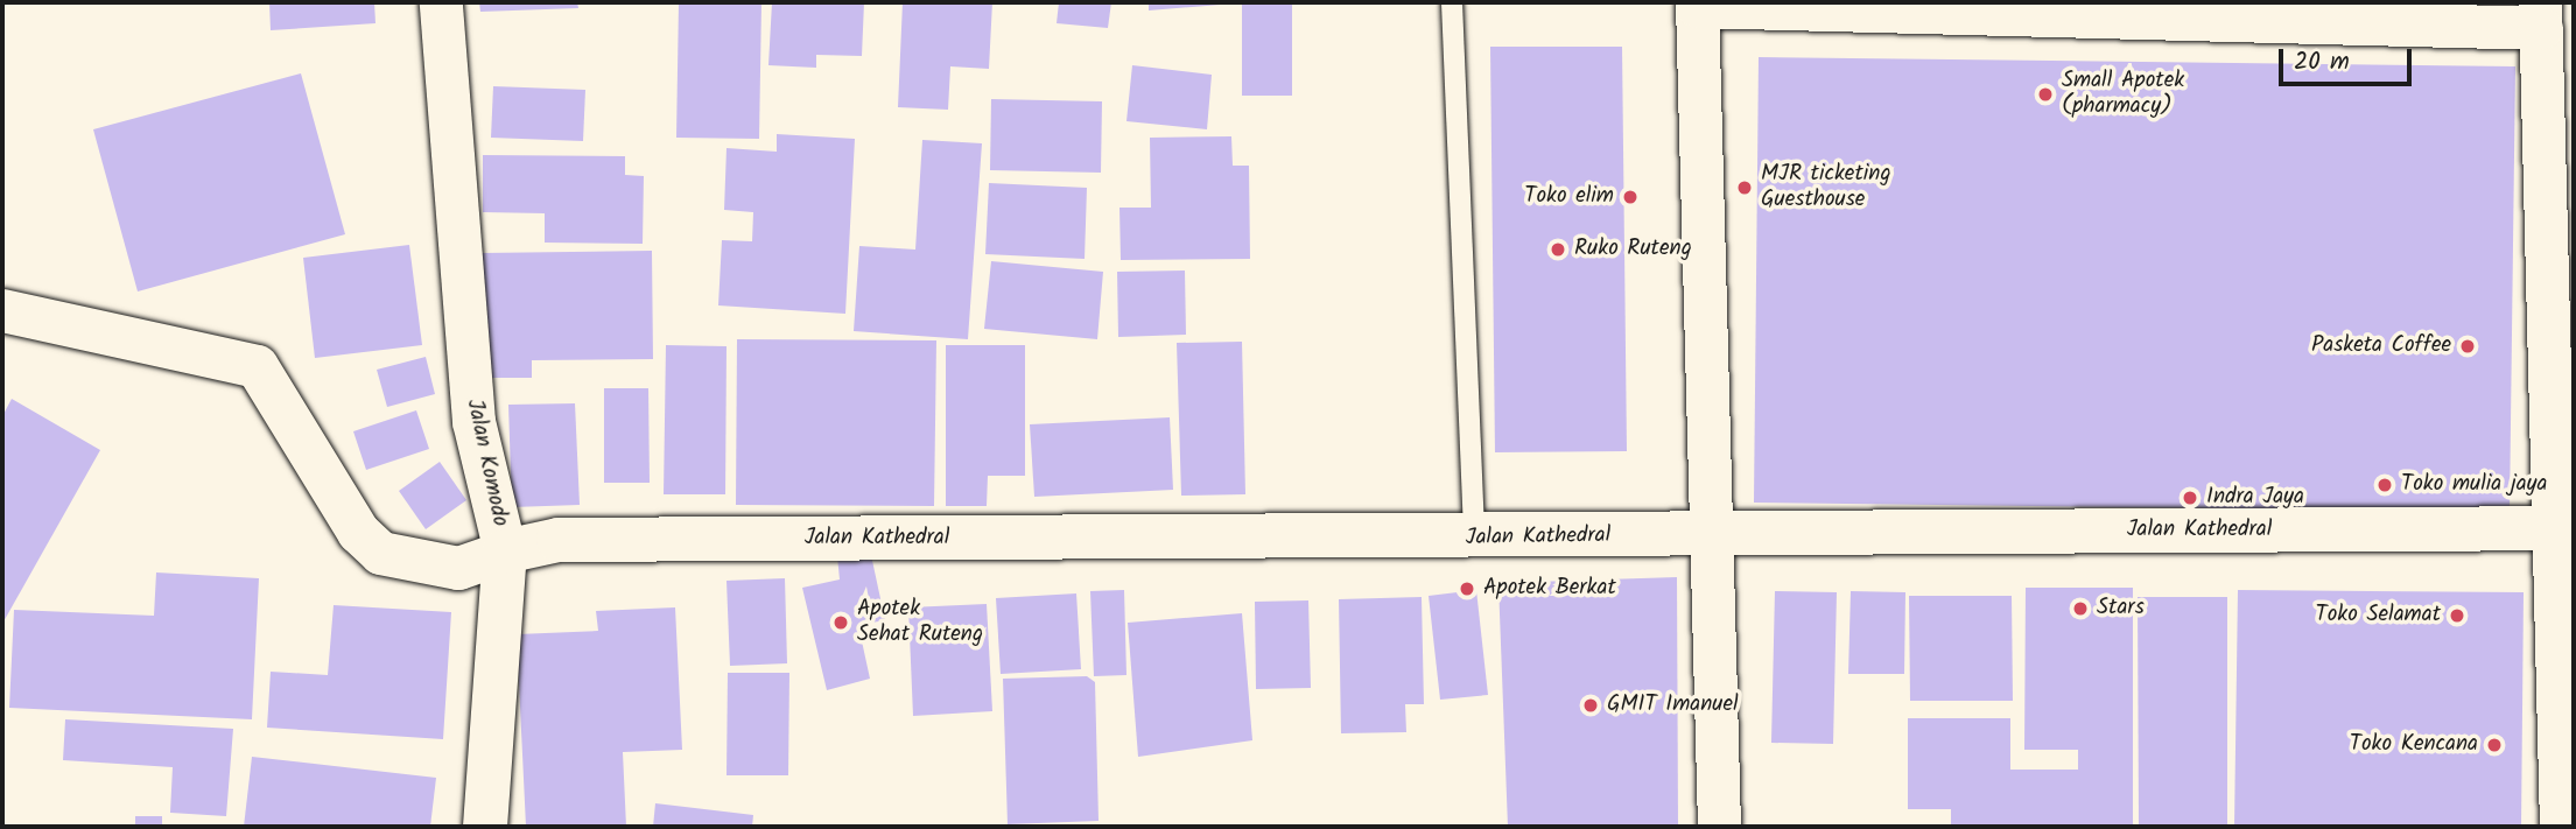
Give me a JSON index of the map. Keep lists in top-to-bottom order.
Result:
{
  "streets": {
    "highway": ["Jalan Komodo", "Jalan Kathedral"]
  },
  "crossings": [
    ["Jalan Komodo", "Jalan Kathedral"]
  ],
  "places": [
    "Small Apotek (pharmacy)",
    "MJR ticketing Guesthouse",
    "Toko elim",
    "Ruko Ruteng",
    "Pasketa Coffee",
    "Toko mulia jaya",
    "Indra Jaya",
    "Apotek Berkat",
    "Stars",
    "Toko Selamat",
    "Apotek Sehat Ruteng",
    "GMIT Imanuel",
    "Toko Kencana"
  ],
  "scale_bar": "20 m"
}
